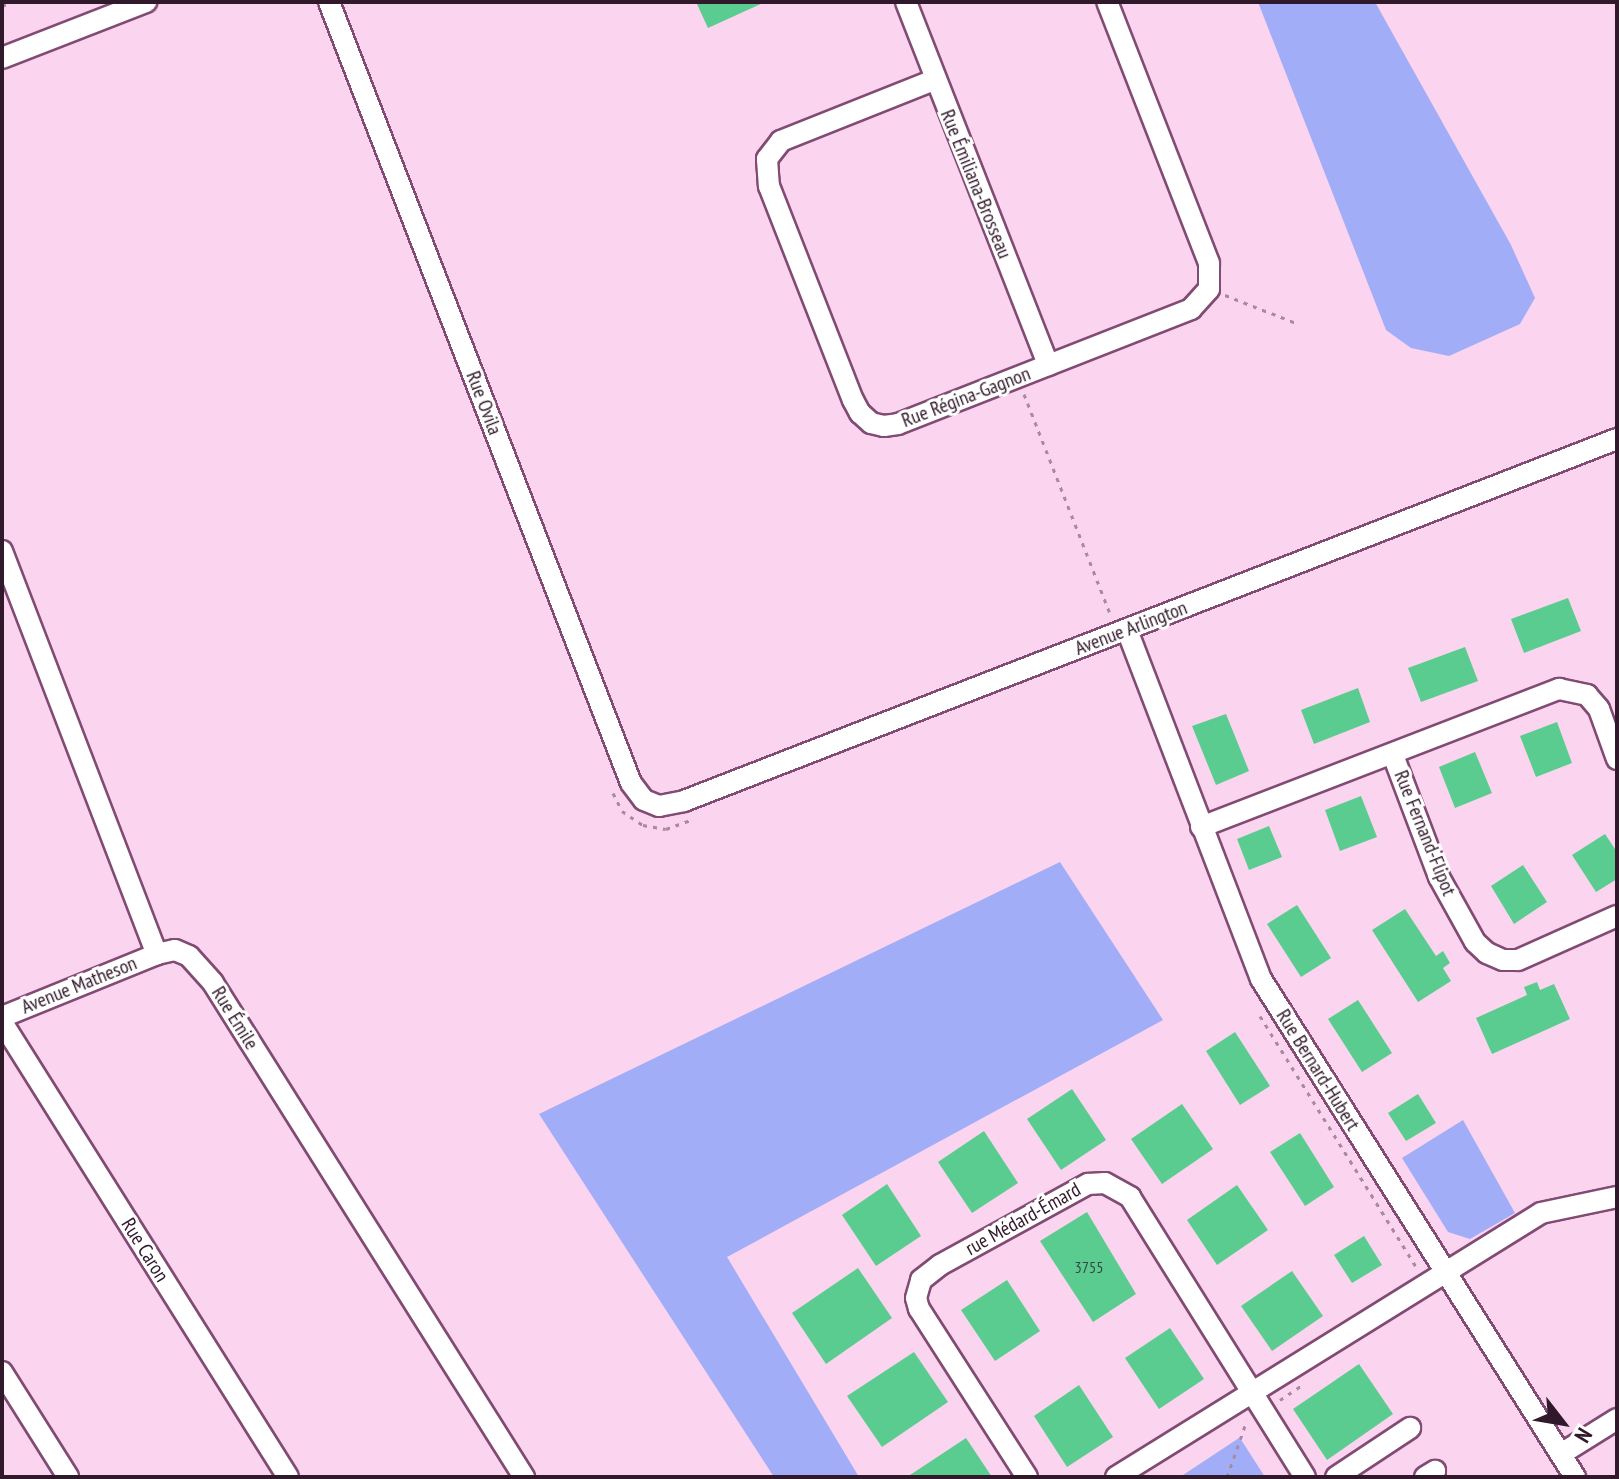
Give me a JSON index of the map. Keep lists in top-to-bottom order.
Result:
{
  "streets": {
    "street": [
      "Rue Émiliana-Brosseau",
      "Rue Régina-Gagnon",
      "Rue Ovila",
      "Avenue Arlington",
      "Rue Fernand-Flipot",
      "Avenue Matheson",
      "Rue Émile",
      "Rue Bernard-Hubert",
      "rue Médard-Émard",
      "Rue Caron"
    ]
  },
  "crossings": [
    ["Rue Émiliana-Brosseau", "Rue Régina-Gagnon"],
    ["Rue Ovila", "Avenue Arlington"],
    ["Avenue Arlington", "Rue Bernard-Hubert"],
    ["Rue Fernand-Flipot", "Rue Bernard-Hubert"],
    ["Avenue Matheson", "Rue Émile"],
    ["Avenue Matheson", "Rue Caron"]
  ],
  "house_numbers": ["3755"],
  "north": "bottom right"
}
